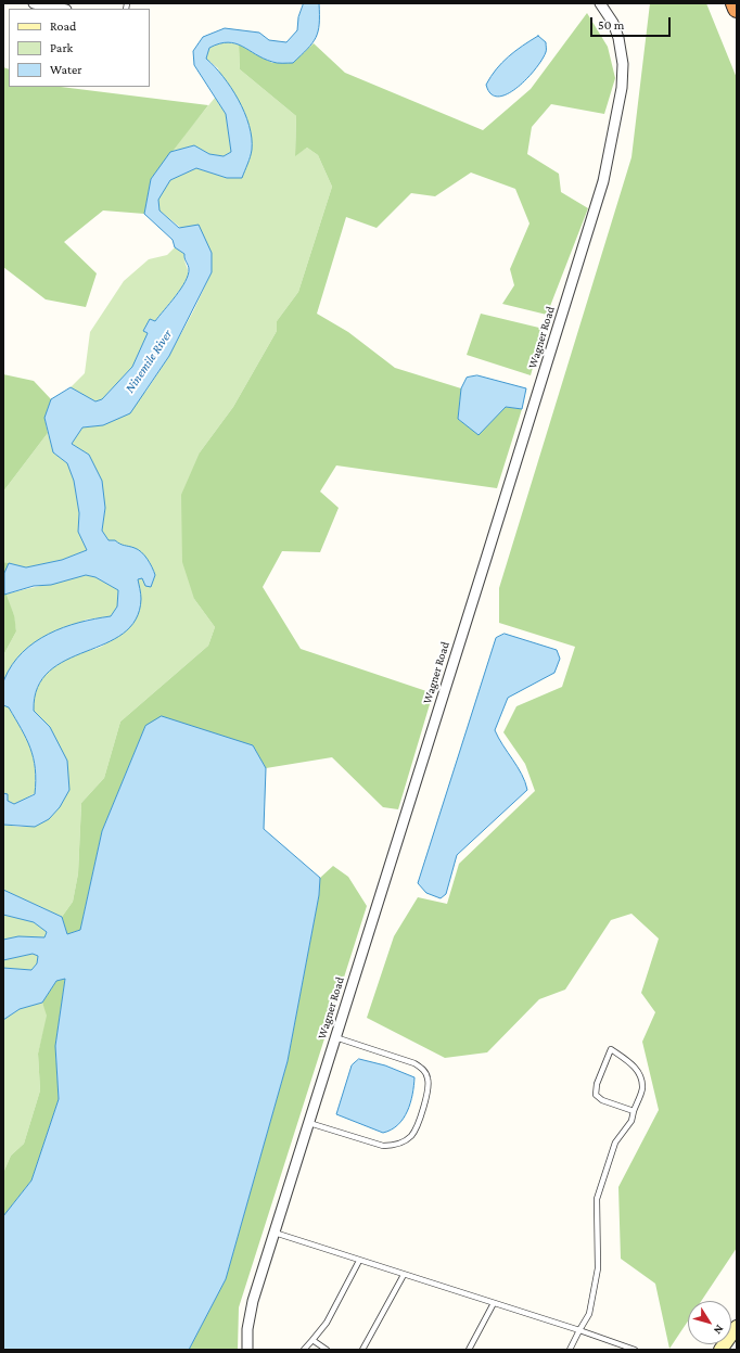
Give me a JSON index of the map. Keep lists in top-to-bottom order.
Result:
{
  "streets": {
    "street": ["Wagner Road"]
  },
  "water": ["Ninemile River"],
  "legend": ["Road", "Park", "Water"],
  "scale_bar": "50 m",
  "north": "bottom right"
}
